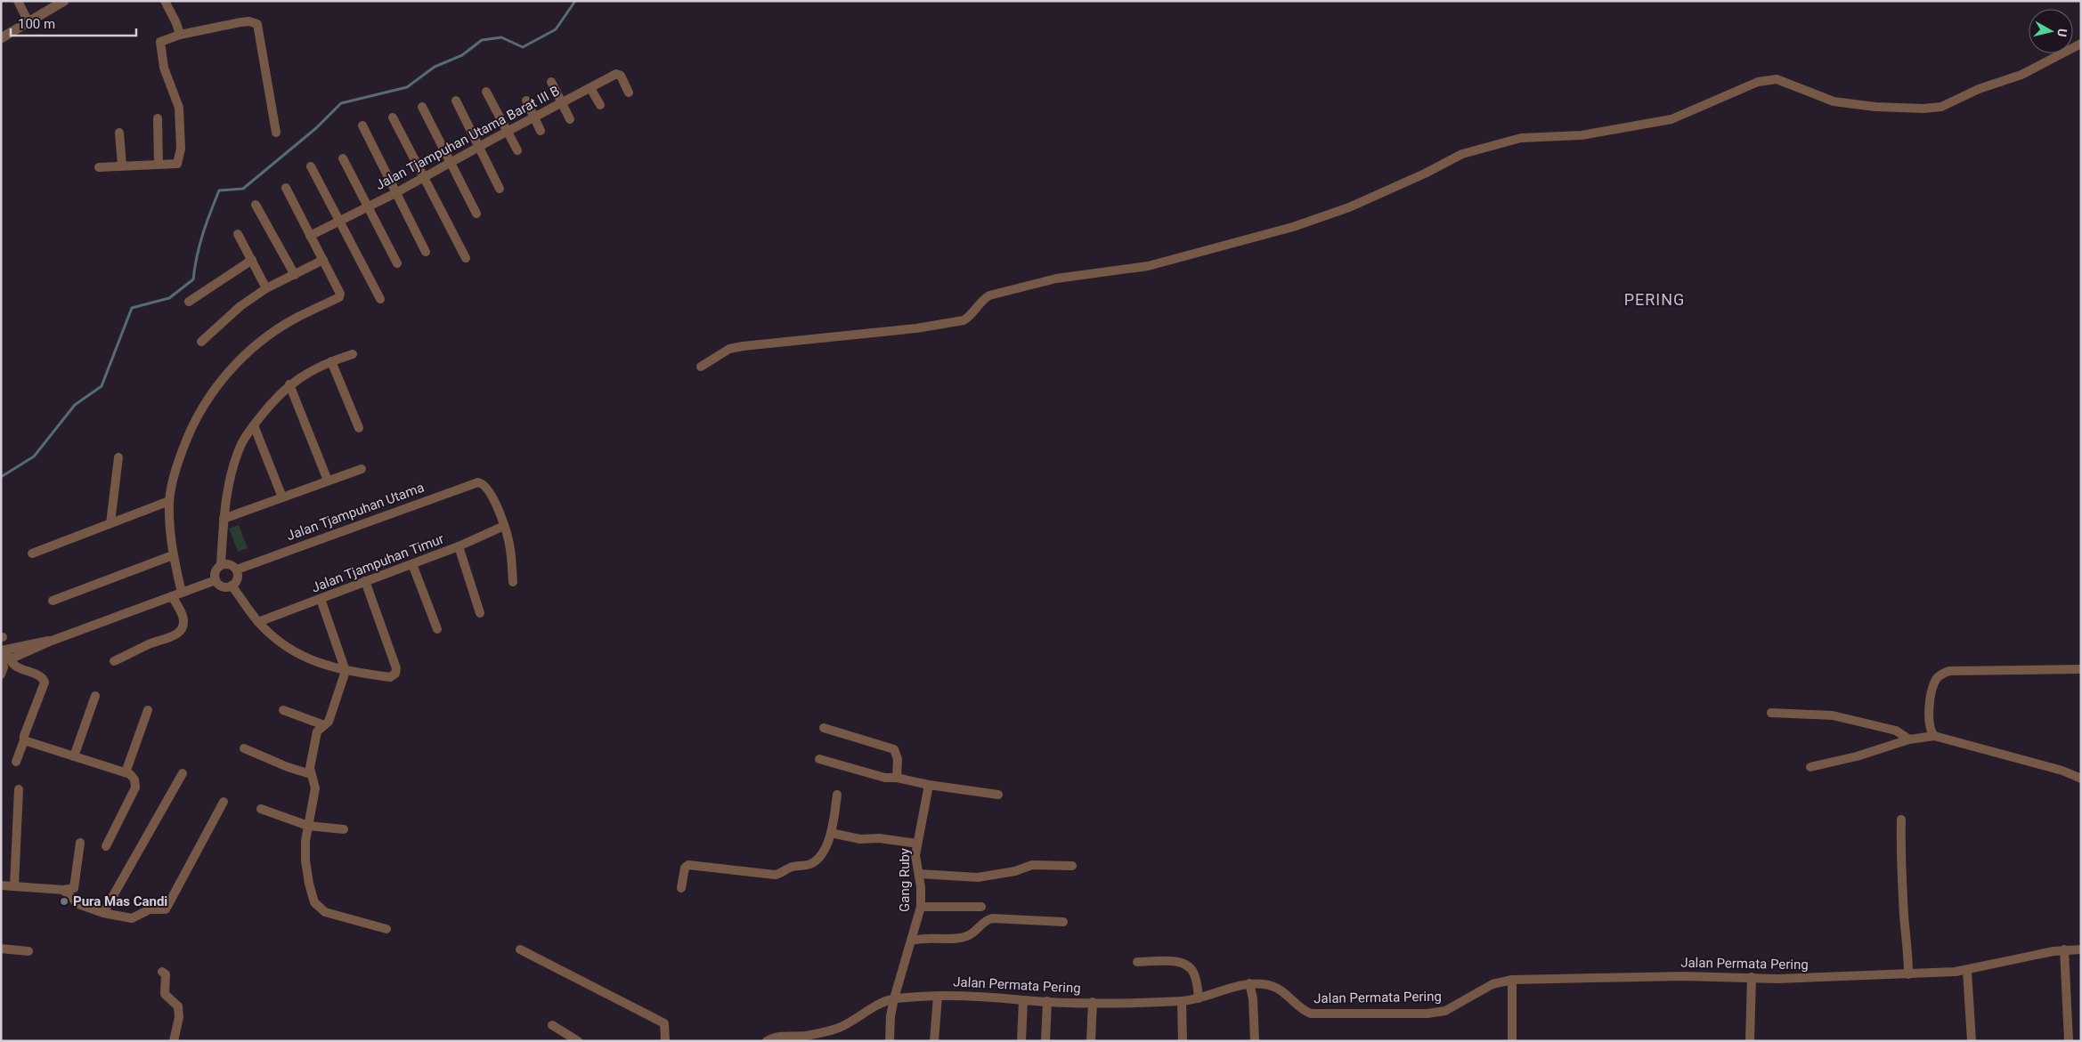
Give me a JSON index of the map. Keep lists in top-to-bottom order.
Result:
{
  "streets": {
    "street": [
      "Jalan Tjampuhan Utama Barat III B",
      "Jalan Tjampuhan Utama",
      "Jalan Tjampuhan Timur",
      "Gang Ruby",
      "Jalan Permata Pering"
    ]
  },
  "crossings": [
    ["Jalan Tjampuhan Utama", "Jalan Tjampuhan Timur"],
    ["Gang Ruby", "Jalan Permata Pering"]
  ],
  "districts": ["PERING"],
  "places": ["Pura Mas Candi"],
  "scale_bar": "100 m",
  "north": "right"
}
